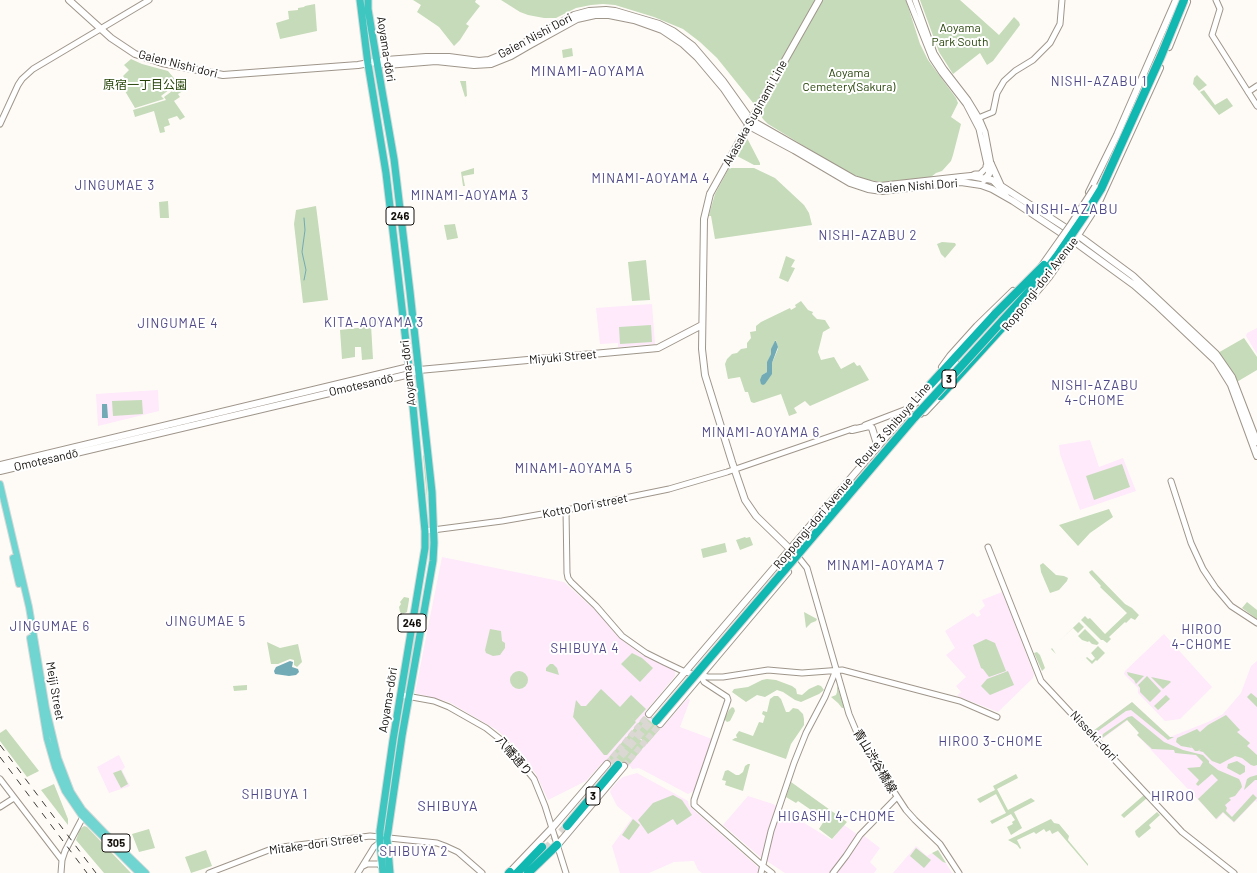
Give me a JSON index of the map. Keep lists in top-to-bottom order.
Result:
{
  "streets": {
    "highway": [
      "Aoyama-dōri",
      "246",
      "3",
      "Route 3 Shibuya Line"
    ],
    "main road": [
      "Gaien Nishi Dori",
      "Gaien Nishi dori",
      "Akasaka Suginami Line",
      "Roppongi-dori Avenue",
      "Miyuki Street",
      "Omotesandō",
      "Meiji Street",
      "305"
    ],
    "street": [
      "Kotto Dori street",
      "Nisseki-dori",
      "八幡通り",
      "青山渋谷橋線",
      "Mitake-dori Street"
    ]
  },
  "crossings": [
    ["Gaien Nishi Dori", "Aoyama-dōri"],
    ["Gaien Nishi Dori", "Gaien Nishi dori"],
    ["Gaien Nishi Dori", "Roppongi-dori Avenue"],
    ["Aoyama-dōri", "Gaien Nishi dori"],
    ["Aoyama-dōri", "246"],
    ["Aoyama-dōri", "Miyuki Street"],
    ["Aoyama-dōri", "Omotesandō"],
    ["Aoyama-dōri", "Kotto Dori street"],
    ["Aoyama-dōri", "八幡通り"],
    ["Aoyama-dōri", "Mitake-dori Street"],
    ["Akasaka Suginami Line", "Roppongi-dori Avenue"],
    ["Akasaka Suginami Line", "Miyuki Street"],
    ["Akasaka Suginami Line", "Kotto Dori street"],
    ["Akasaka Suginami Line", "青山渋谷橋線"],
    ["246", "Omotesandō"],
    ["246", "Kotto Dori street"],
    ["246", "Mitake-dori Street"],
    ["Roppongi-dori Avenue", "Route 3 Shibuya Line"],
    ["Roppongi-dori Avenue", "青山渋谷橋線"],
    ["Miyuki Street", "Omotesandō"]
  ],
  "districts": [
    "MINAMI-AOYAMA",
    "NISHI-AZABU 1",
    "MINAMI-AOYAMA 4",
    "JINGUMAE 3",
    "MINAMI-AOYAMA 3",
    "NISHI-AZABU",
    "NISHI-AZABU 2",
    "KITA-AOYAMA 3",
    "JINGUMAE 4",
    "NISHI-AZABU 4-CHOME",
    "MINAMI-AOYAMA 6",
    "MINAMI-AOYAMA 5",
    "MINAMI-AOYAMA 7",
    "JINGUMAE 5",
    "JINGUMAE 6",
    "HIROO 4-CHOME",
    "SHIBUYA 4",
    "HIROO 3-CHOME",
    "SHIBUYA 1",
    "HIROO",
    "SHIBUYA",
    "HIGASHI 4-CHOME",
    "SHIBUYA 2"
  ],
  "parks": ["Aoyama Park South", "Aoyama Cemetery(Sakura)", "原宿一丁目公園"]
}
